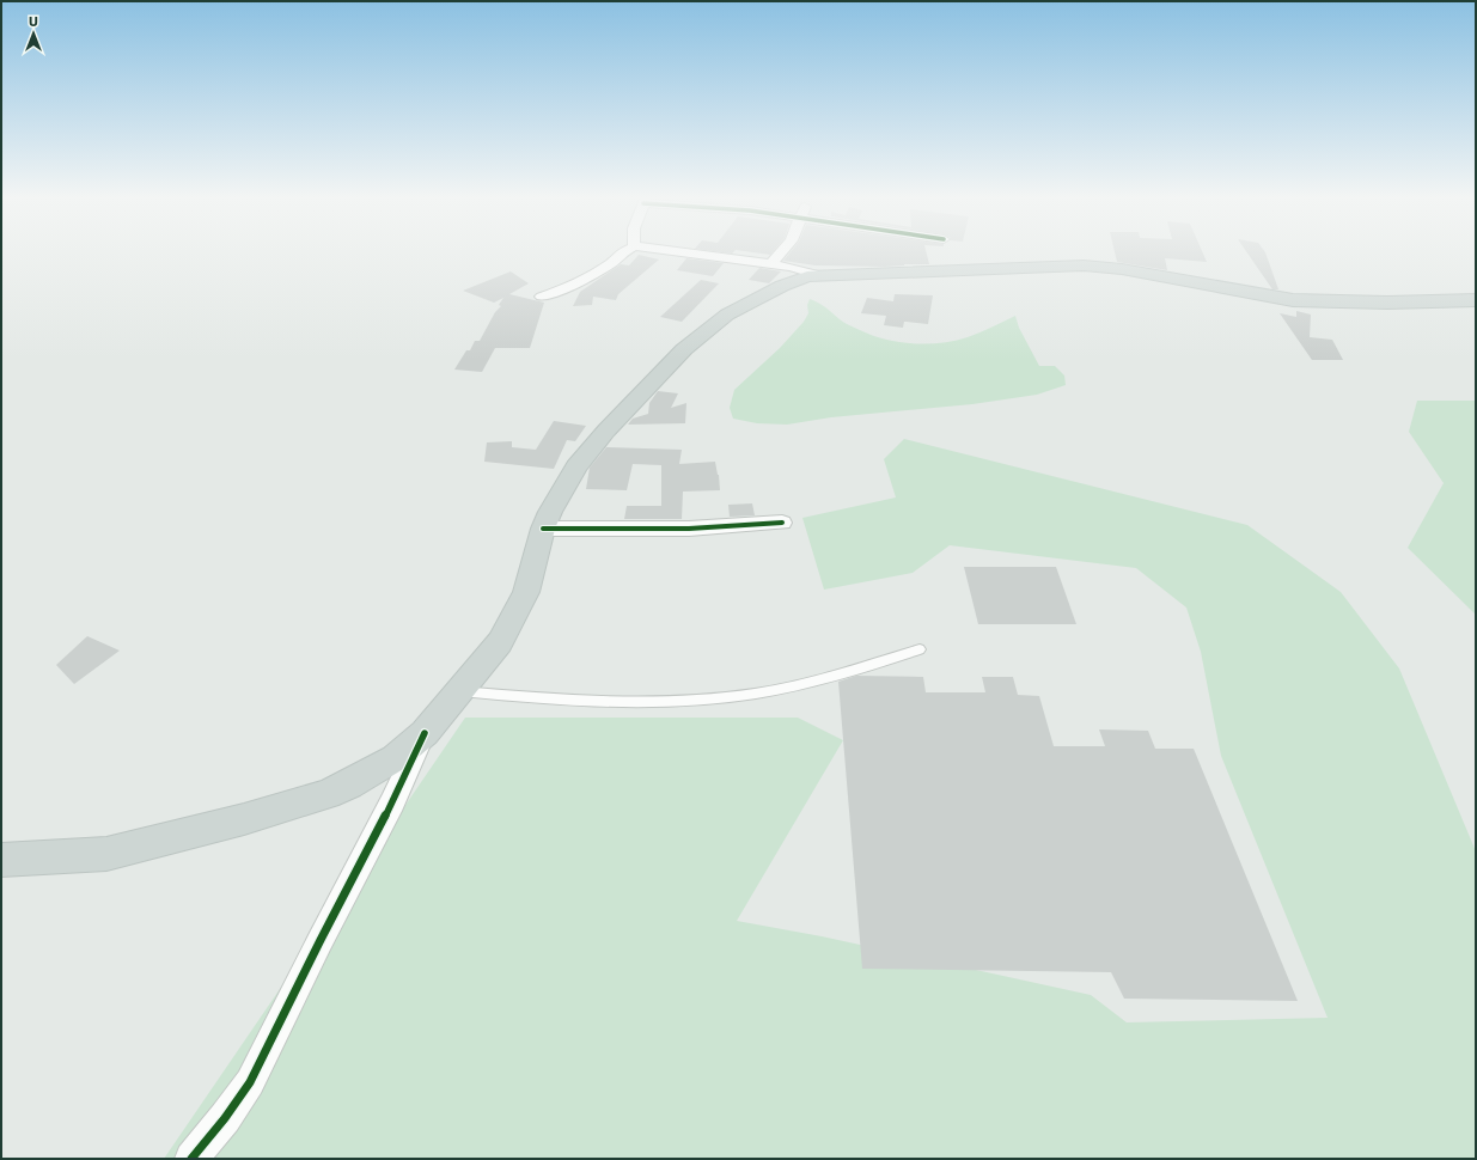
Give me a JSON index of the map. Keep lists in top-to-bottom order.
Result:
{
  "north": "top"
}
